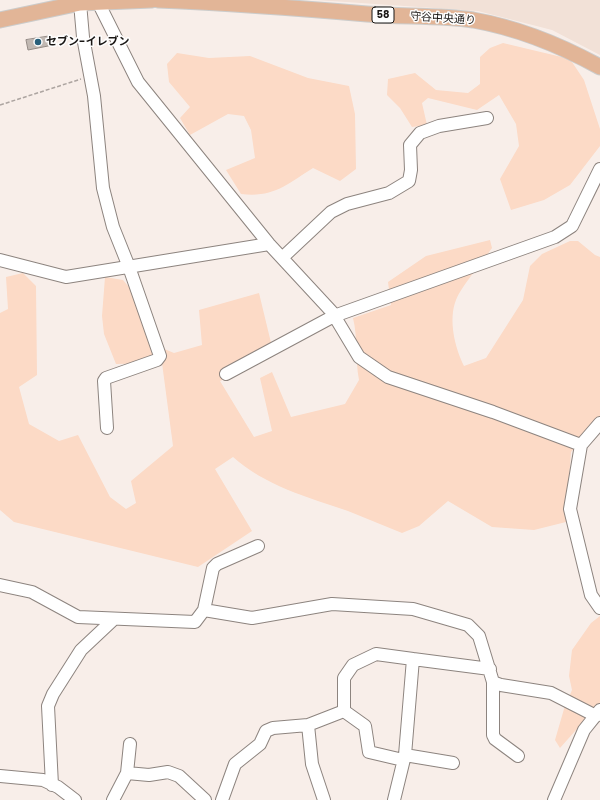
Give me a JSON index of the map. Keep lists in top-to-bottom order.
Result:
{
  "streets": {
    "main road": ["58", "守谷中央通り"]
  },
  "places": ["セブン-イレブン"]
}
